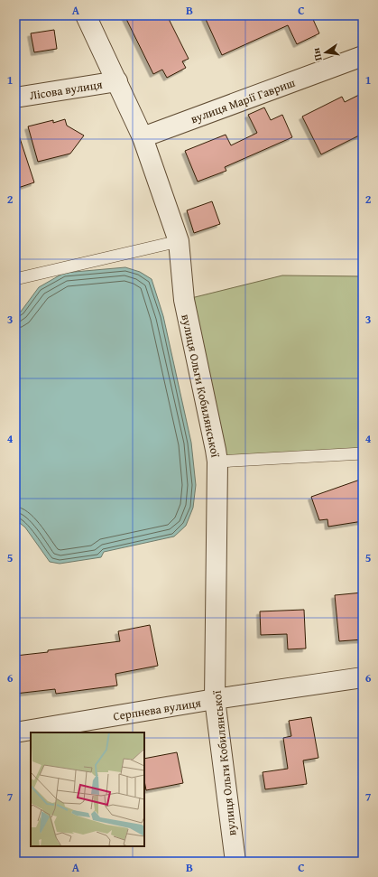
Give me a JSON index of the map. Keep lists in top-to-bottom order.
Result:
{
  "streets": {
    "street": [
      "Лісова вулиця",
      "вулиця Марії Гавриш",
      "вулиця Ольги Кобилянської",
      "Серпнева вулиця"
    ]
  },
  "crossings": [
    ["Лісова вулиця", "вулиця Ольги Кобилянської"],
    ["вулиця Марії Гавриш", "вулиця Ольги Кобилянської"],
    ["вулиця Ольги Кобилянської", "Серпнева вулиця"]
  ],
  "north": "left",
  "grid": {
    "columns": ["A", "B", "C"],
    "rows": [
      "1",
      "2",
      "3",
      "4",
      "5",
      "6",
      "7"
    ]
  }
}
